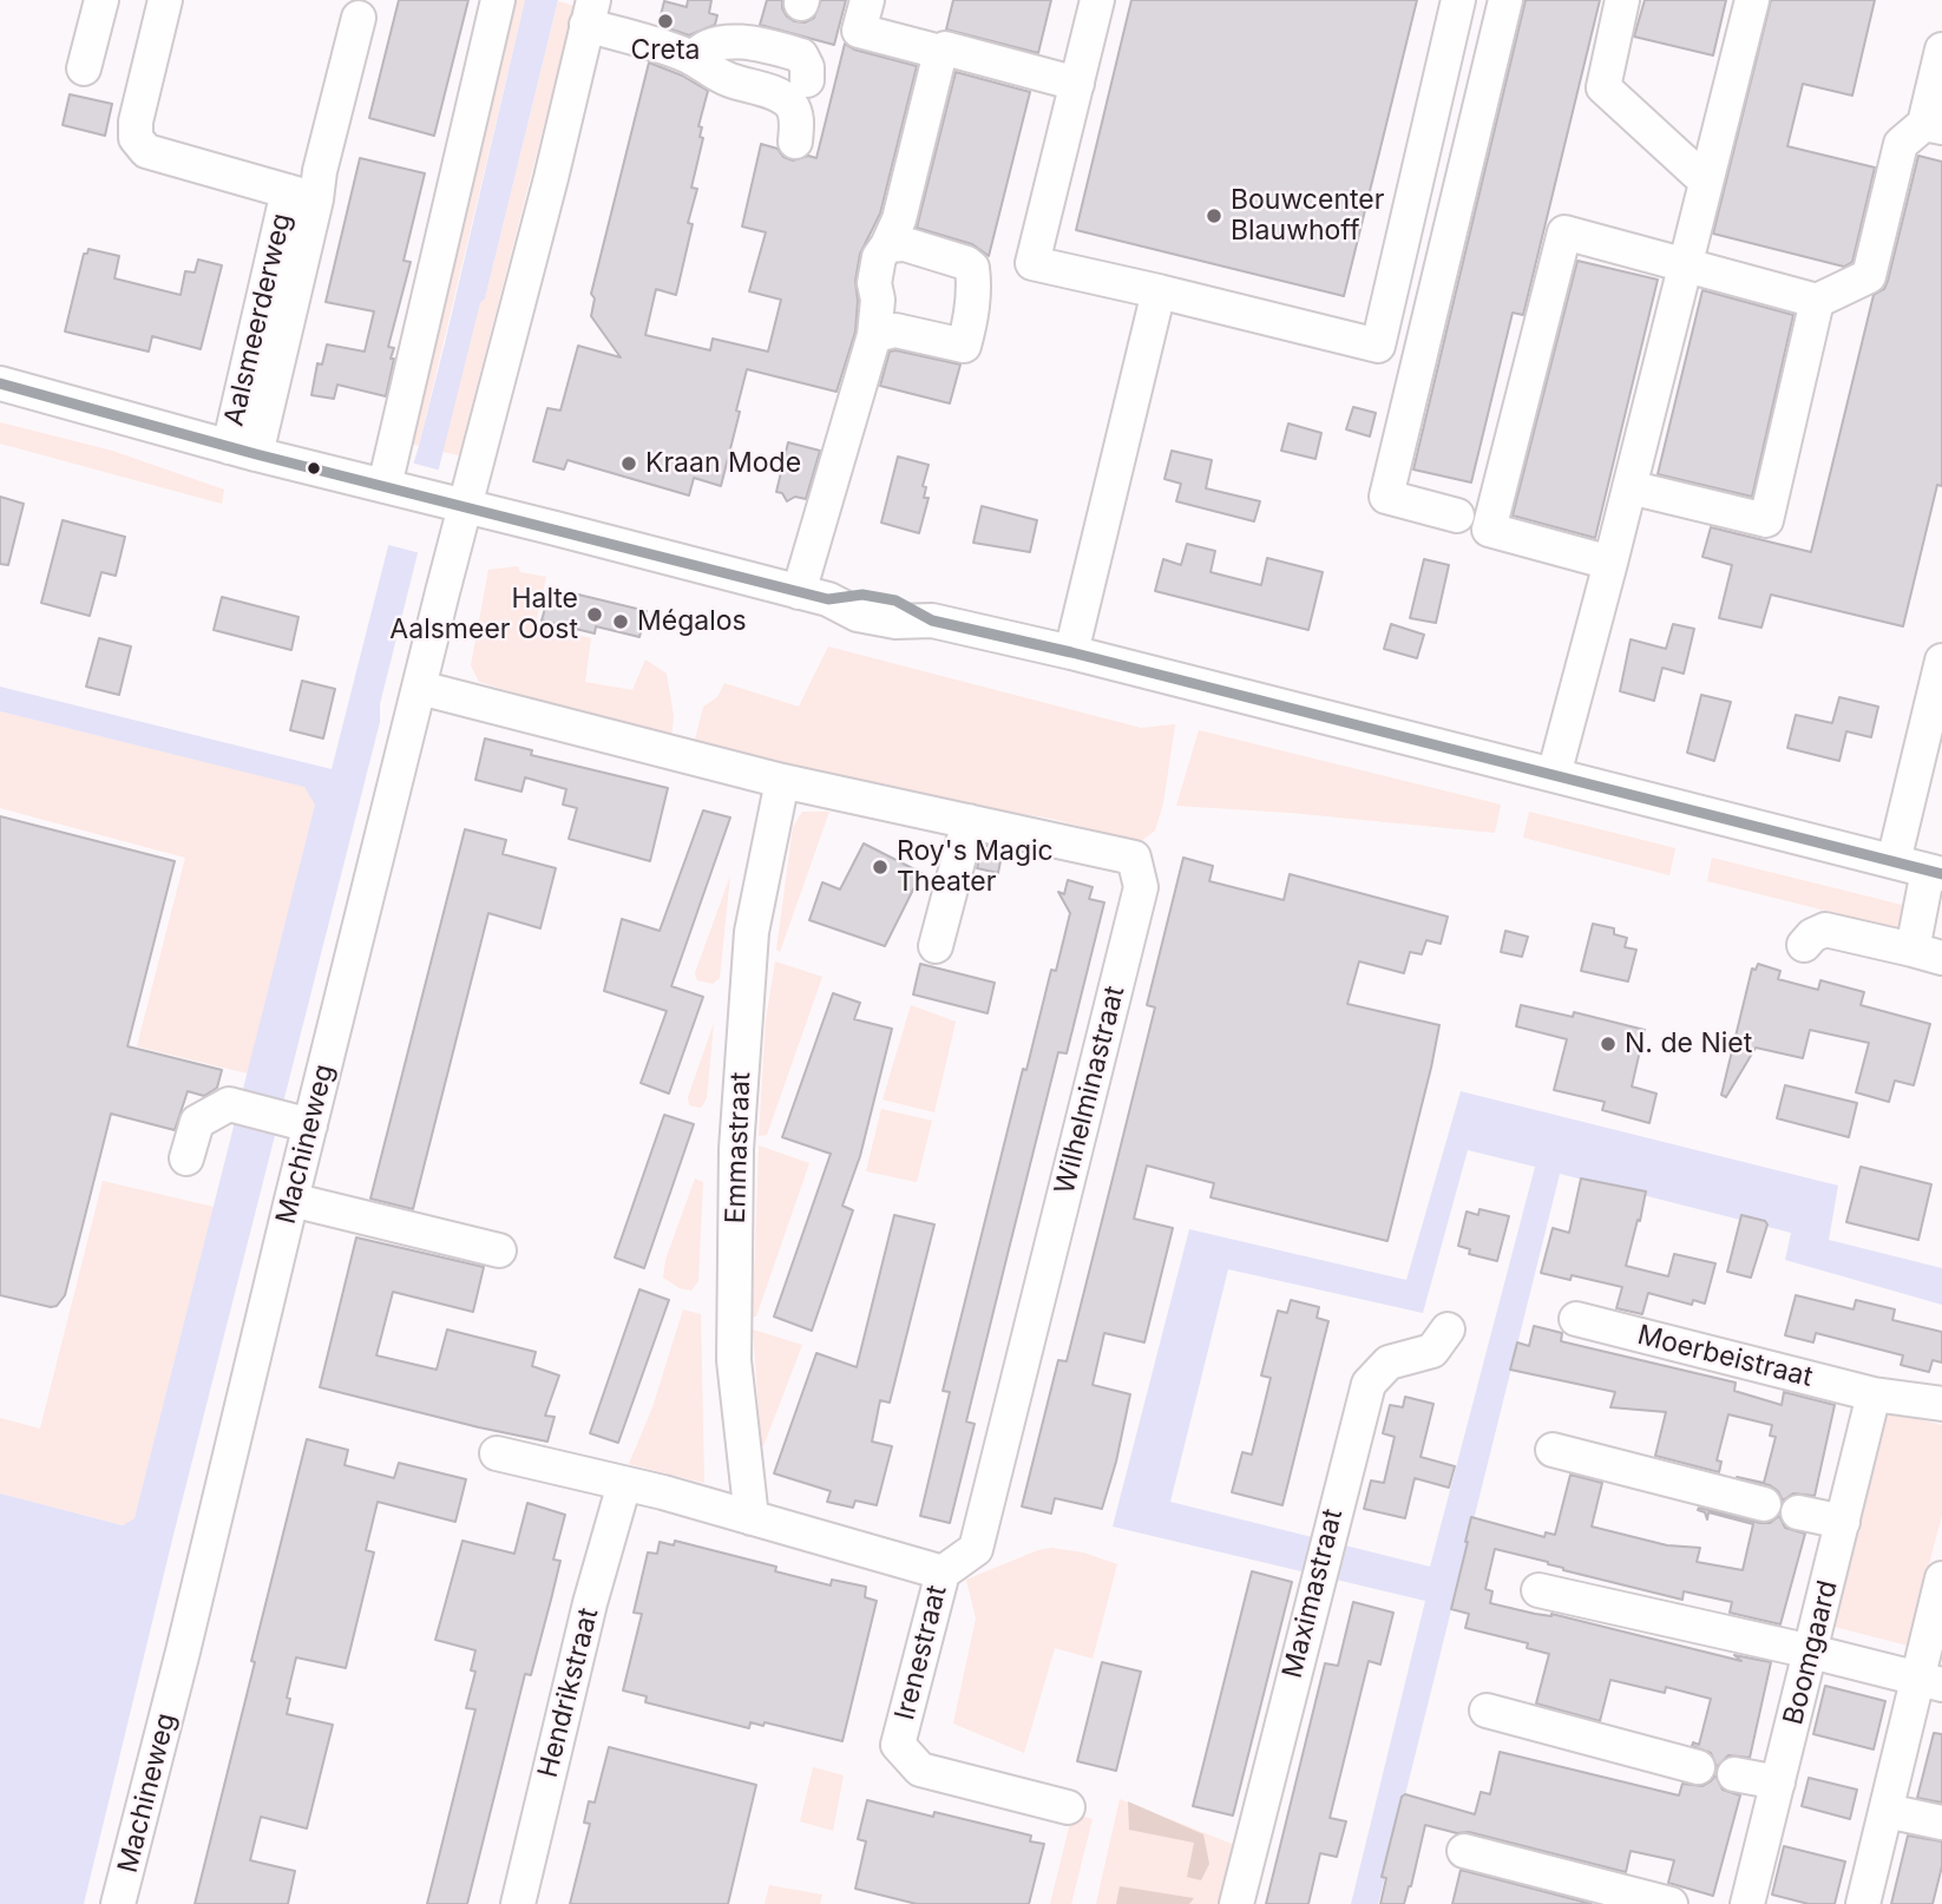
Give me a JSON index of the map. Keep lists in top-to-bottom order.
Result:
{
  "streets": {
    "street": [
      "Aalsmeerderweg",
      "Wilhelminastraat",
      "Machineweg",
      "Emmastraat",
      "Moerbeistraat",
      "Maximastraat",
      "Irenestraat",
      "Boomgaard",
      "Hendrikstraat"
    ]
  },
  "crossings": [
    ["Aalsmeerderweg", "Machineweg"],
    ["Wilhelminastraat", "Machineweg"],
    ["Wilhelminastraat", "Emmastraat"],
    ["Wilhelminastraat", "Irenestraat"],
    ["Moerbeistraat", "Boomgaard"]
  ],
  "places": [
    "Creta",
    "Bouwcenter Blauwhoff",
    "Kraan Mode",
    "Halte Aalsmeer Oost",
    "Mégalos",
    "Roy's Magic Theater",
    "N. de Niet"
  ]
}
